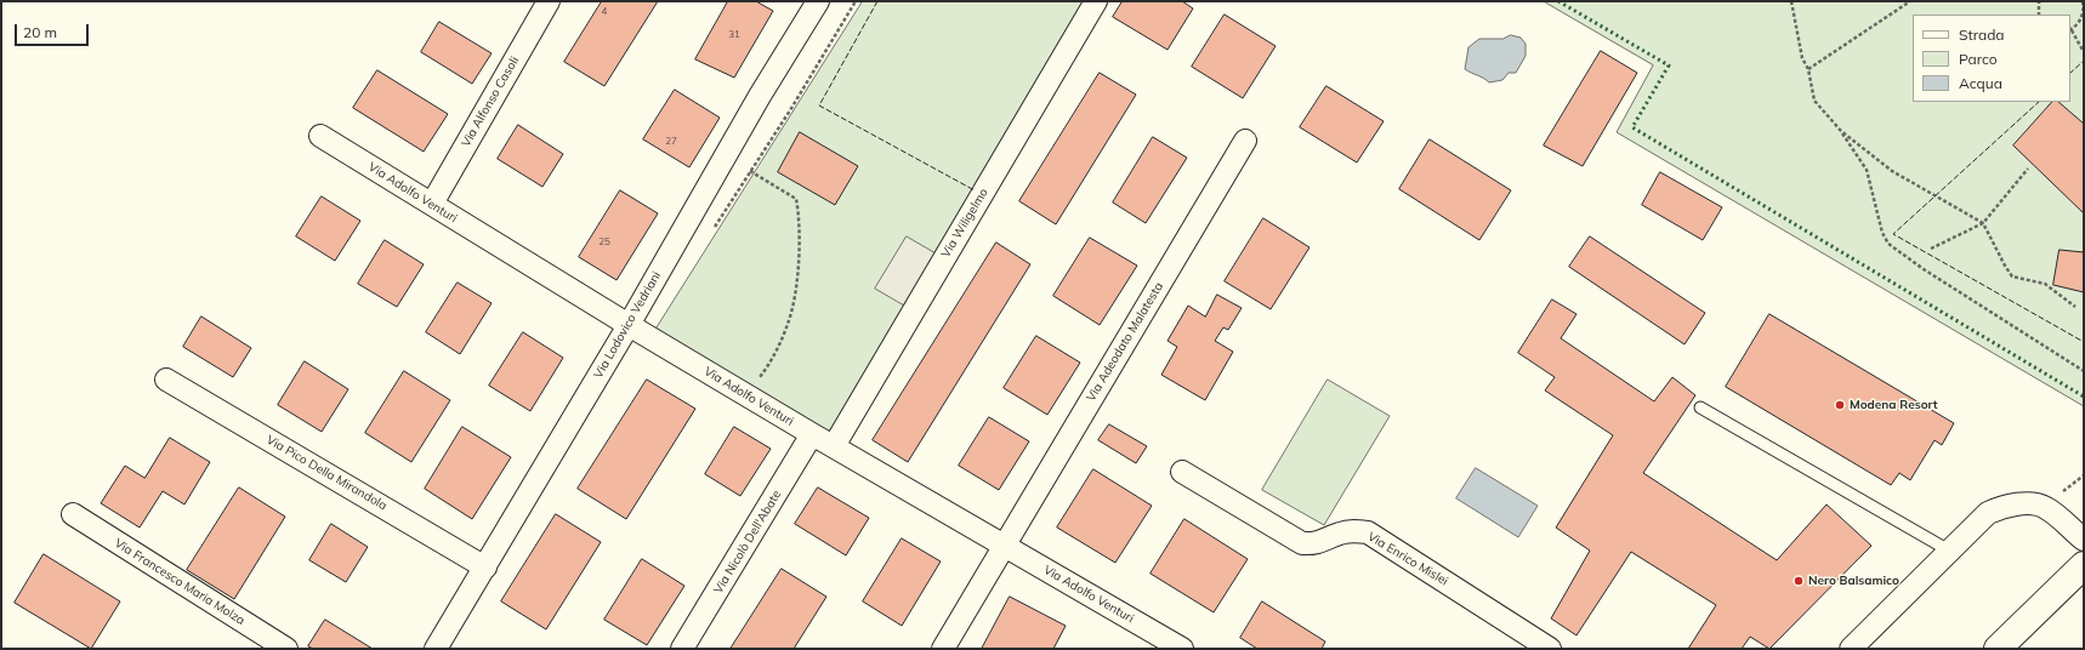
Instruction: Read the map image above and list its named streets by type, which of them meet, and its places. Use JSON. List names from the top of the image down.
{
  "streets": {
    "street": [
      "Via Alfonso Casoli",
      "Via Adolfo Venturi",
      "Via Wiligelmo",
      "Via Lodovico Vedriani",
      "Via Adeodato Malatesta",
      "Via Pico Della Mirandola",
      "Via Nicolò Dell'Abate",
      "Via Enrico Mislei",
      "Via Francesco Maria Molza"
    ]
  },
  "crossings": [
    ["Via Alfonso Casoli", "Via Adolfo Venturi"],
    ["Via Adolfo Venturi", "Via Wiligelmo"],
    ["Via Adolfo Venturi", "Via Lodovico Vedriani"],
    ["Via Adolfo Venturi", "Via Adeodato Malatesta"],
    ["Via Adolfo Venturi", "Via Nicolò Dell'Abate"],
    ["Via Lodovico Vedriani", "Via Pico Della Mirandola"]
  ],
  "places": ["Modena Resort", "Nero Balsamico"],
  "house_numbers": [
    "4",
    "31",
    "27",
    "25"
  ],
  "legend": ["Strada", "Parco", "Acqua"],
  "scale_bar": "20 m"
}
